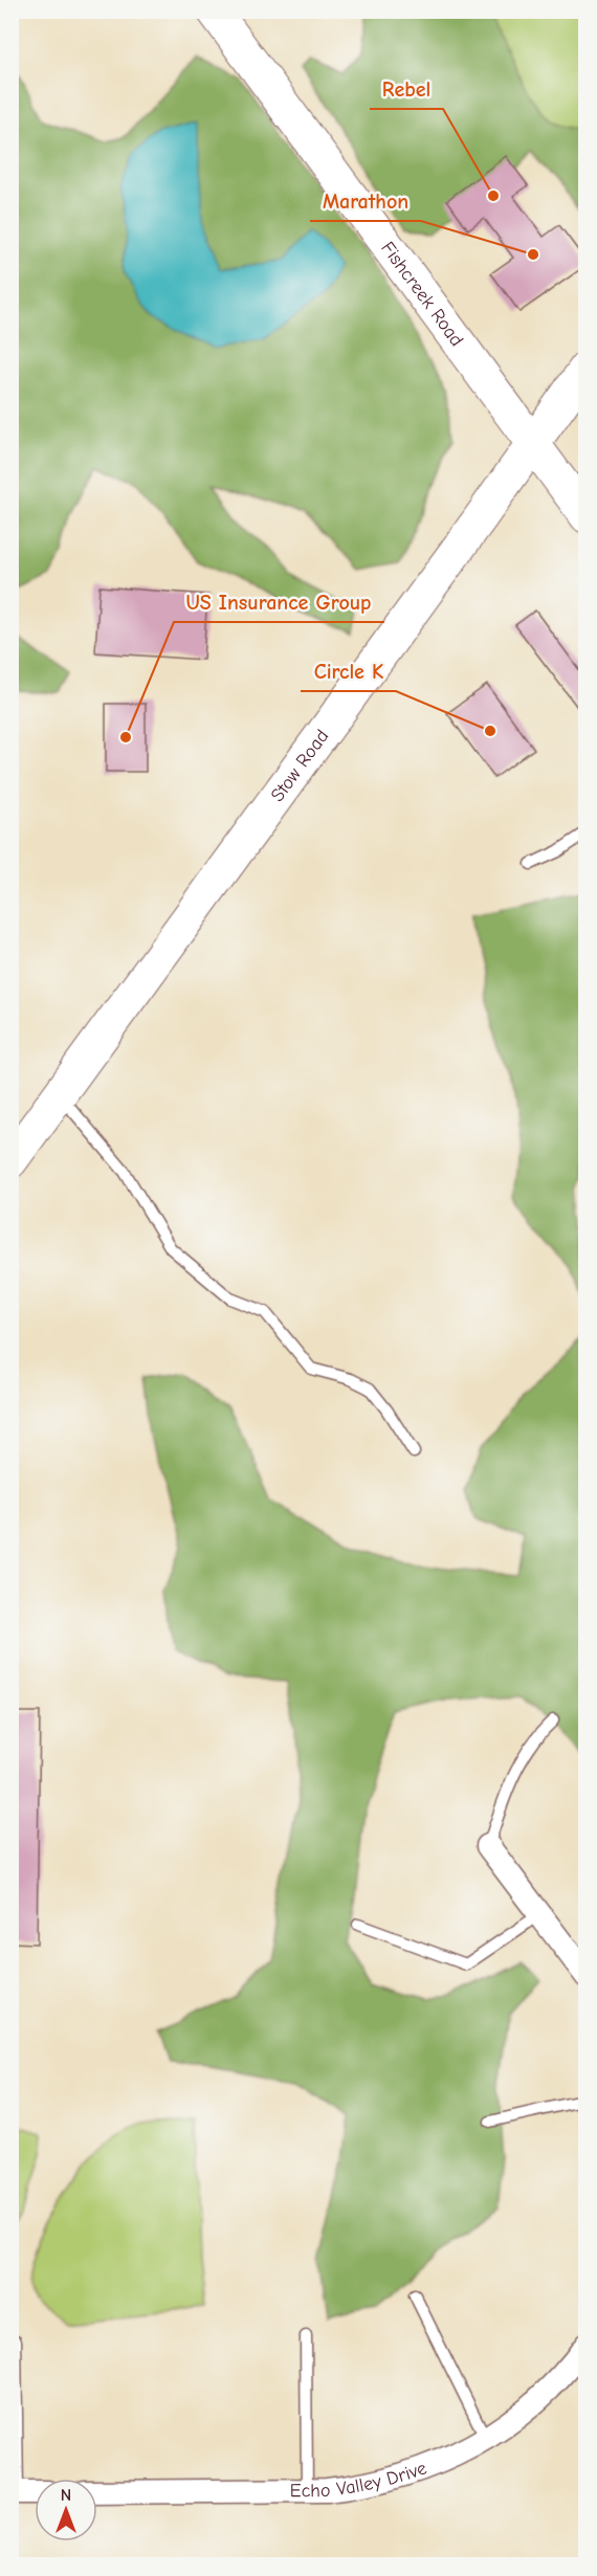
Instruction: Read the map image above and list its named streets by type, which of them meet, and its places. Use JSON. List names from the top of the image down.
{
  "streets": {
    "street": ["Fishcreek Road", "Stow Road", "Echo Valley Drive"]
  },
  "crossings": [
    ["Fishcreek Road", "Stow Road"]
  ],
  "places": [
    "Rebel",
    "Marathon",
    "Circle K",
    "US Insurance Group"
  ],
  "north": "top"
}
